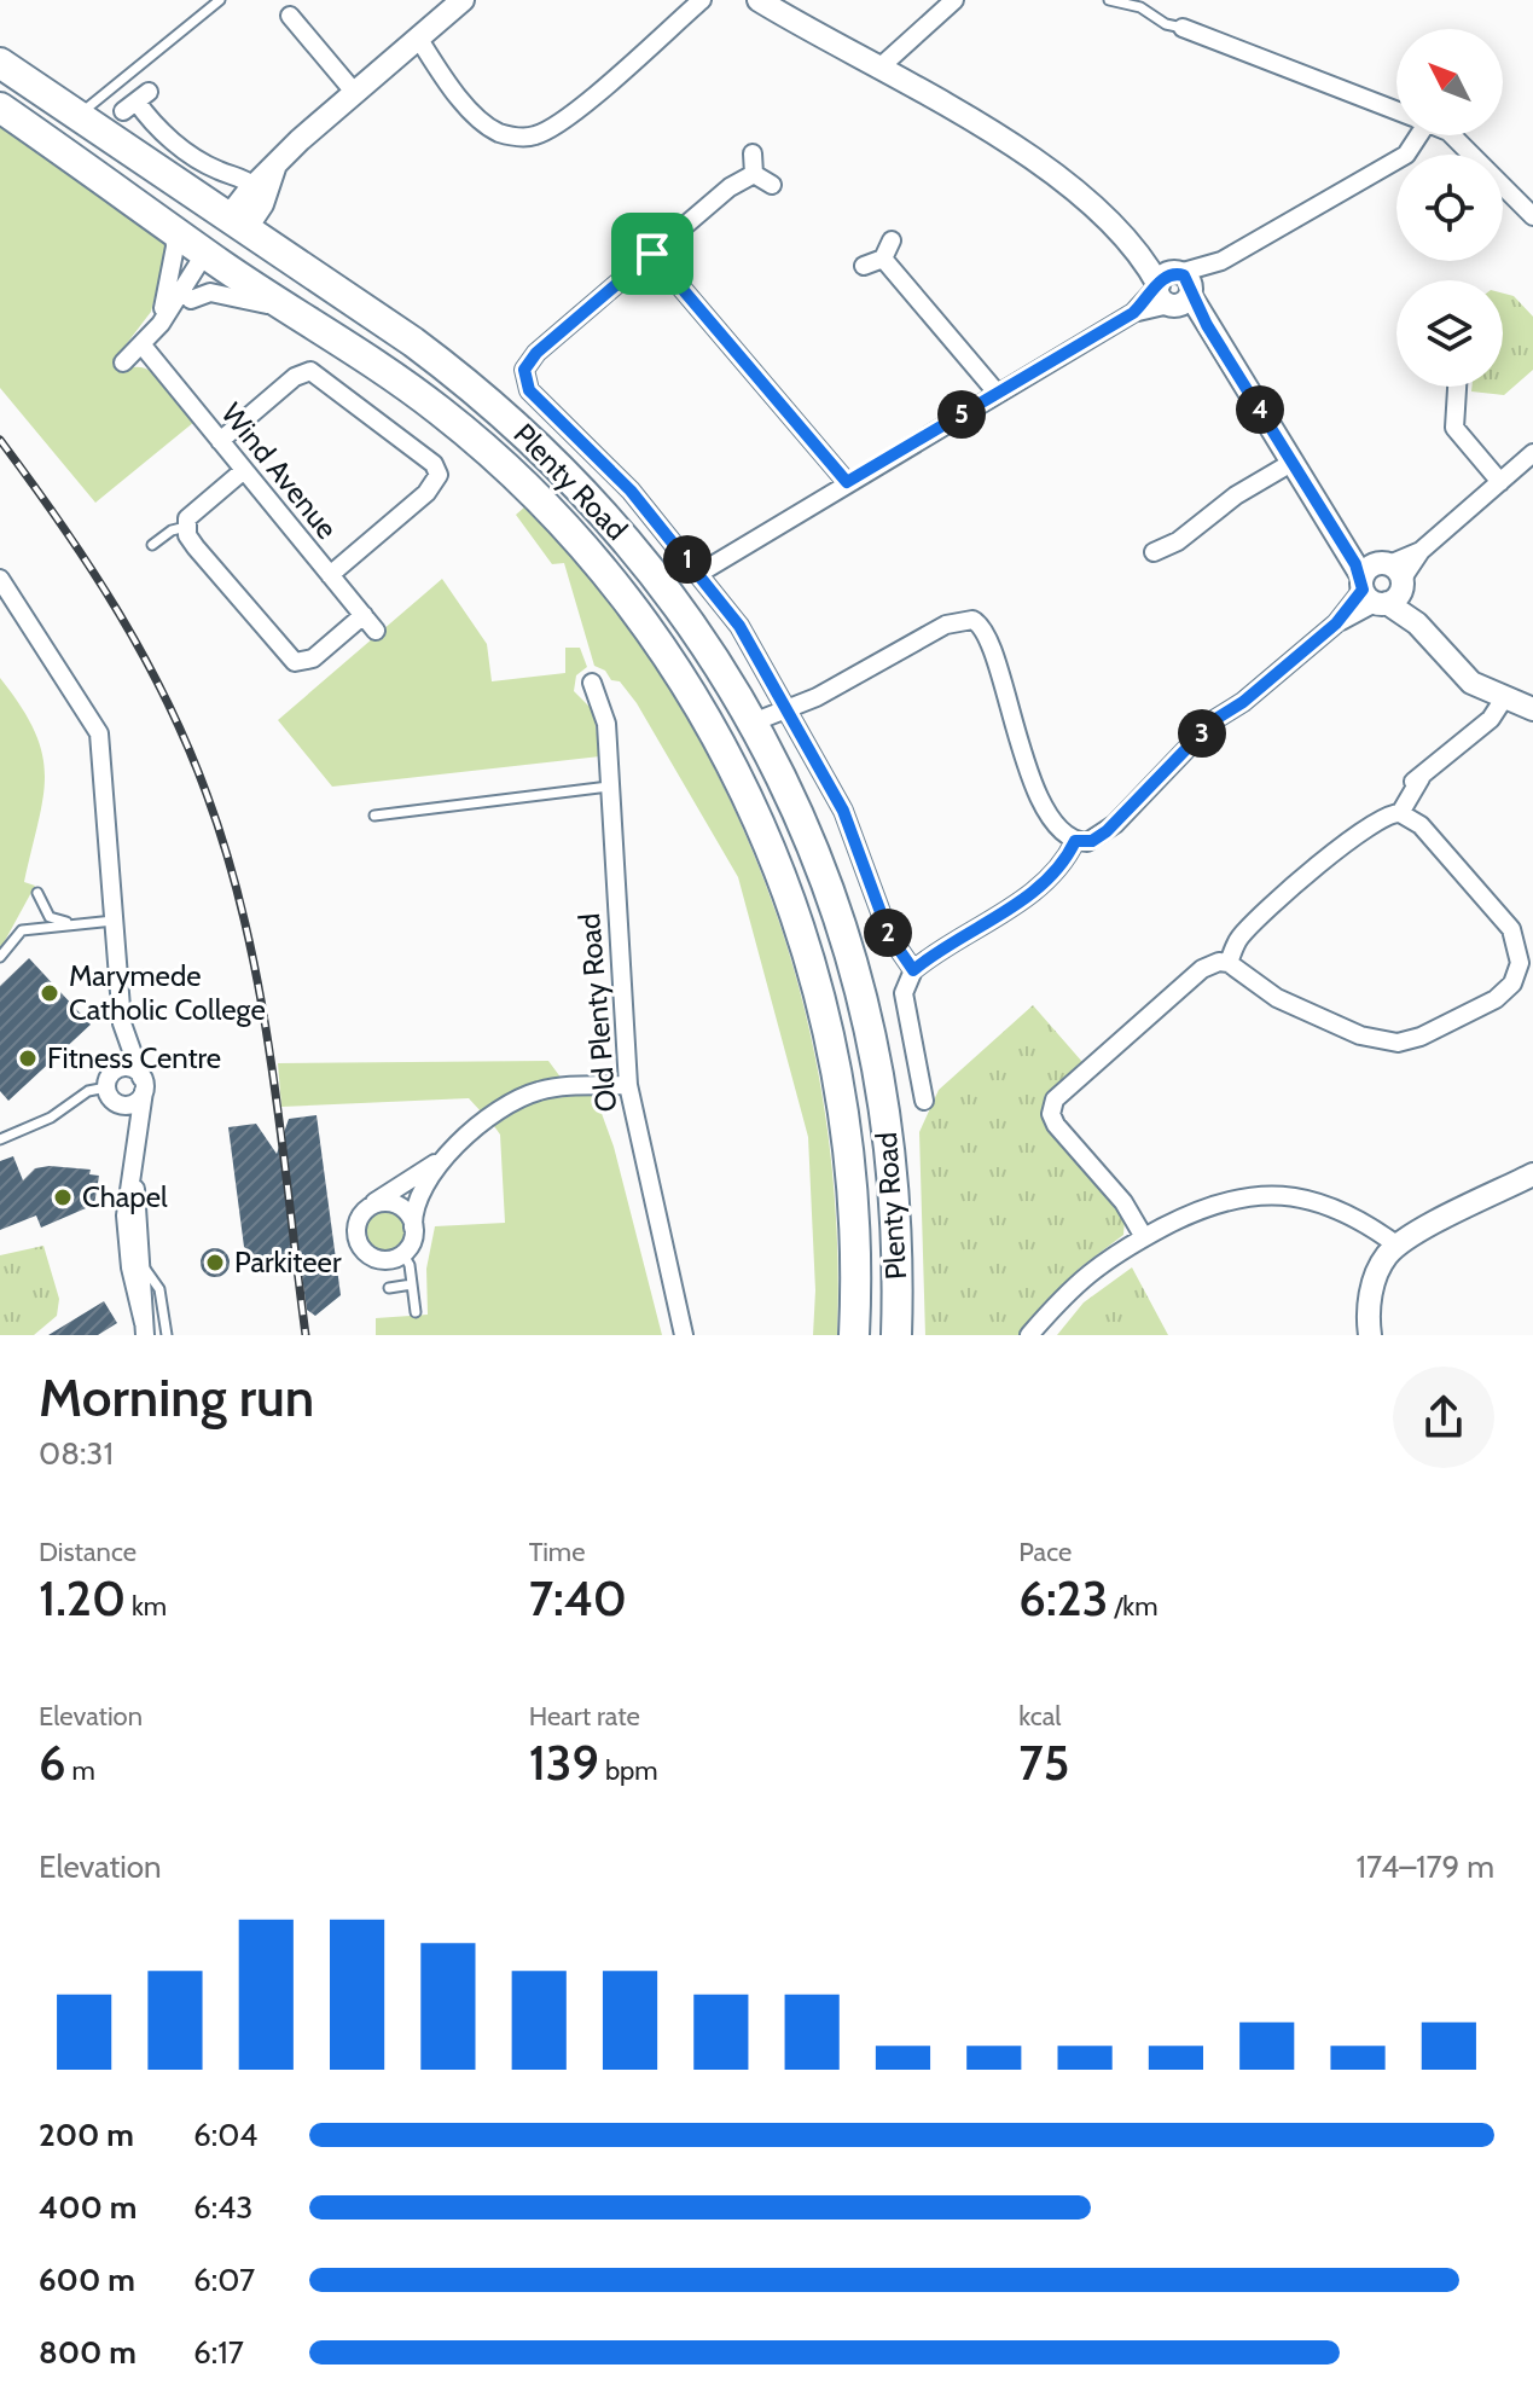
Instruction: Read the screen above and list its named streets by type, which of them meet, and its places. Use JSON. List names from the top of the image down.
{
  "streets": {
    "highway": ["Plenty Road"],
    "street": ["Wind Avenue", "Old Plenty Road"]
  },
  "places": [
    "Marymede Catholic College",
    "Fitness Centre",
    "Chapel",
    "Parkiteer"
  ],
  "north": "top left",
  "page": {
    "pins": [
      "4",
      "5",
      "1",
      "3",
      "2"
    ],
    "heading": ["Morning run", "08:31"],
    "stats": [
      ["Distance", "1.20 km"],
      ["Time", "7:40"],
      ["Pace", "6:23 /km"],
      ["Elevation", "6 m"],
      ["Heart rate", "139 bpm"],
      ["kcal", "75"]
    ],
    "chart": ["Elevation", "174–179 m"],
    "list": [
      {
        "name": "200 m",
        "note": "6:04"
      },
      {
        "name": "400 m",
        "note": "6:43"
      },
      {
        "name": "600 m",
        "note": "6:07"
      },
      {
        "name": "800 m",
        "note": "6:17"
      }
    ]
  }
}
